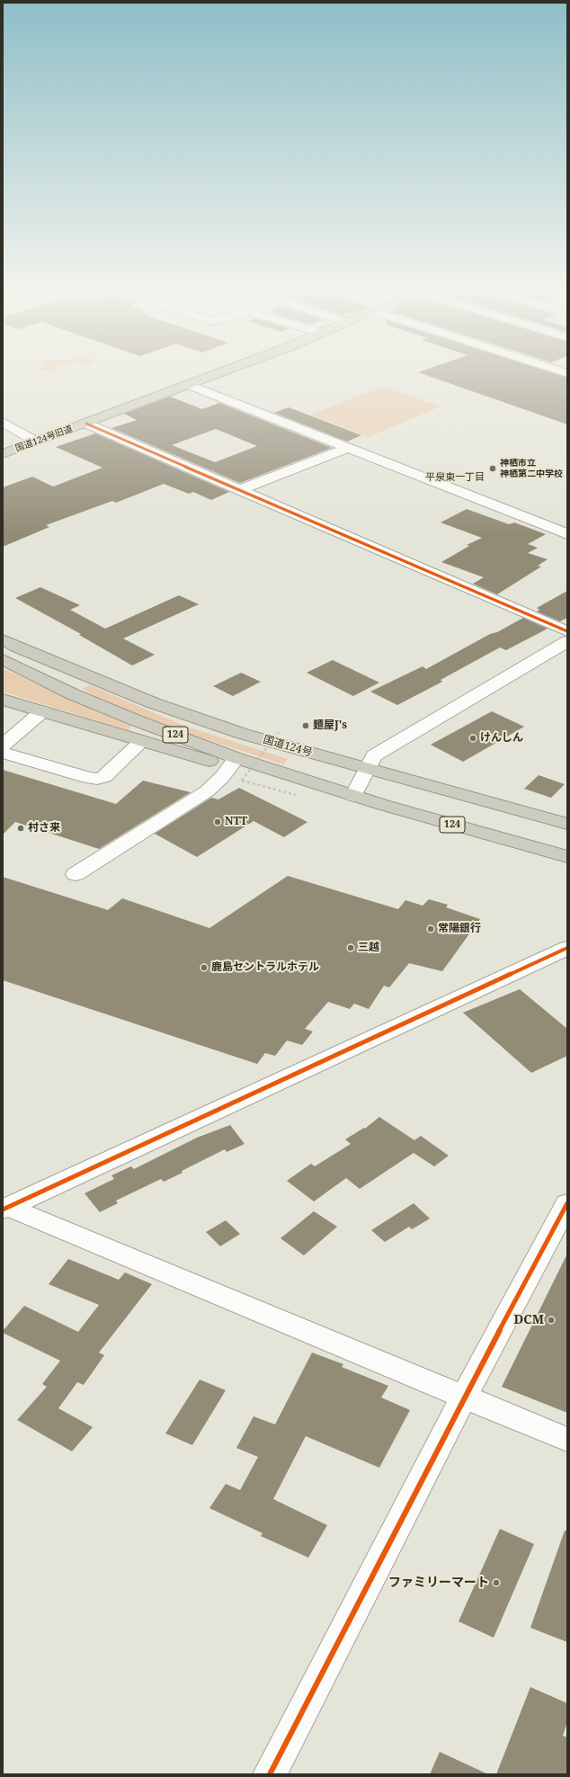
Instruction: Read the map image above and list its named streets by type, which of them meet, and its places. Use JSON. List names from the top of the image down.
{
  "streets": {
    "highway": ["国道124号旧道", "124", "国道124号"]
  },
  "districts": ["平泉東一丁目"],
  "places": [
    "神栖市立 神栖第二中学校",
    "麺屋J's",
    "けんしん",
    "NTT",
    "村さ来",
    "常陽銀行",
    "三越",
    "鹿島セントラルホテル",
    "DCM",
    "ファミリーマート"
  ]
}
